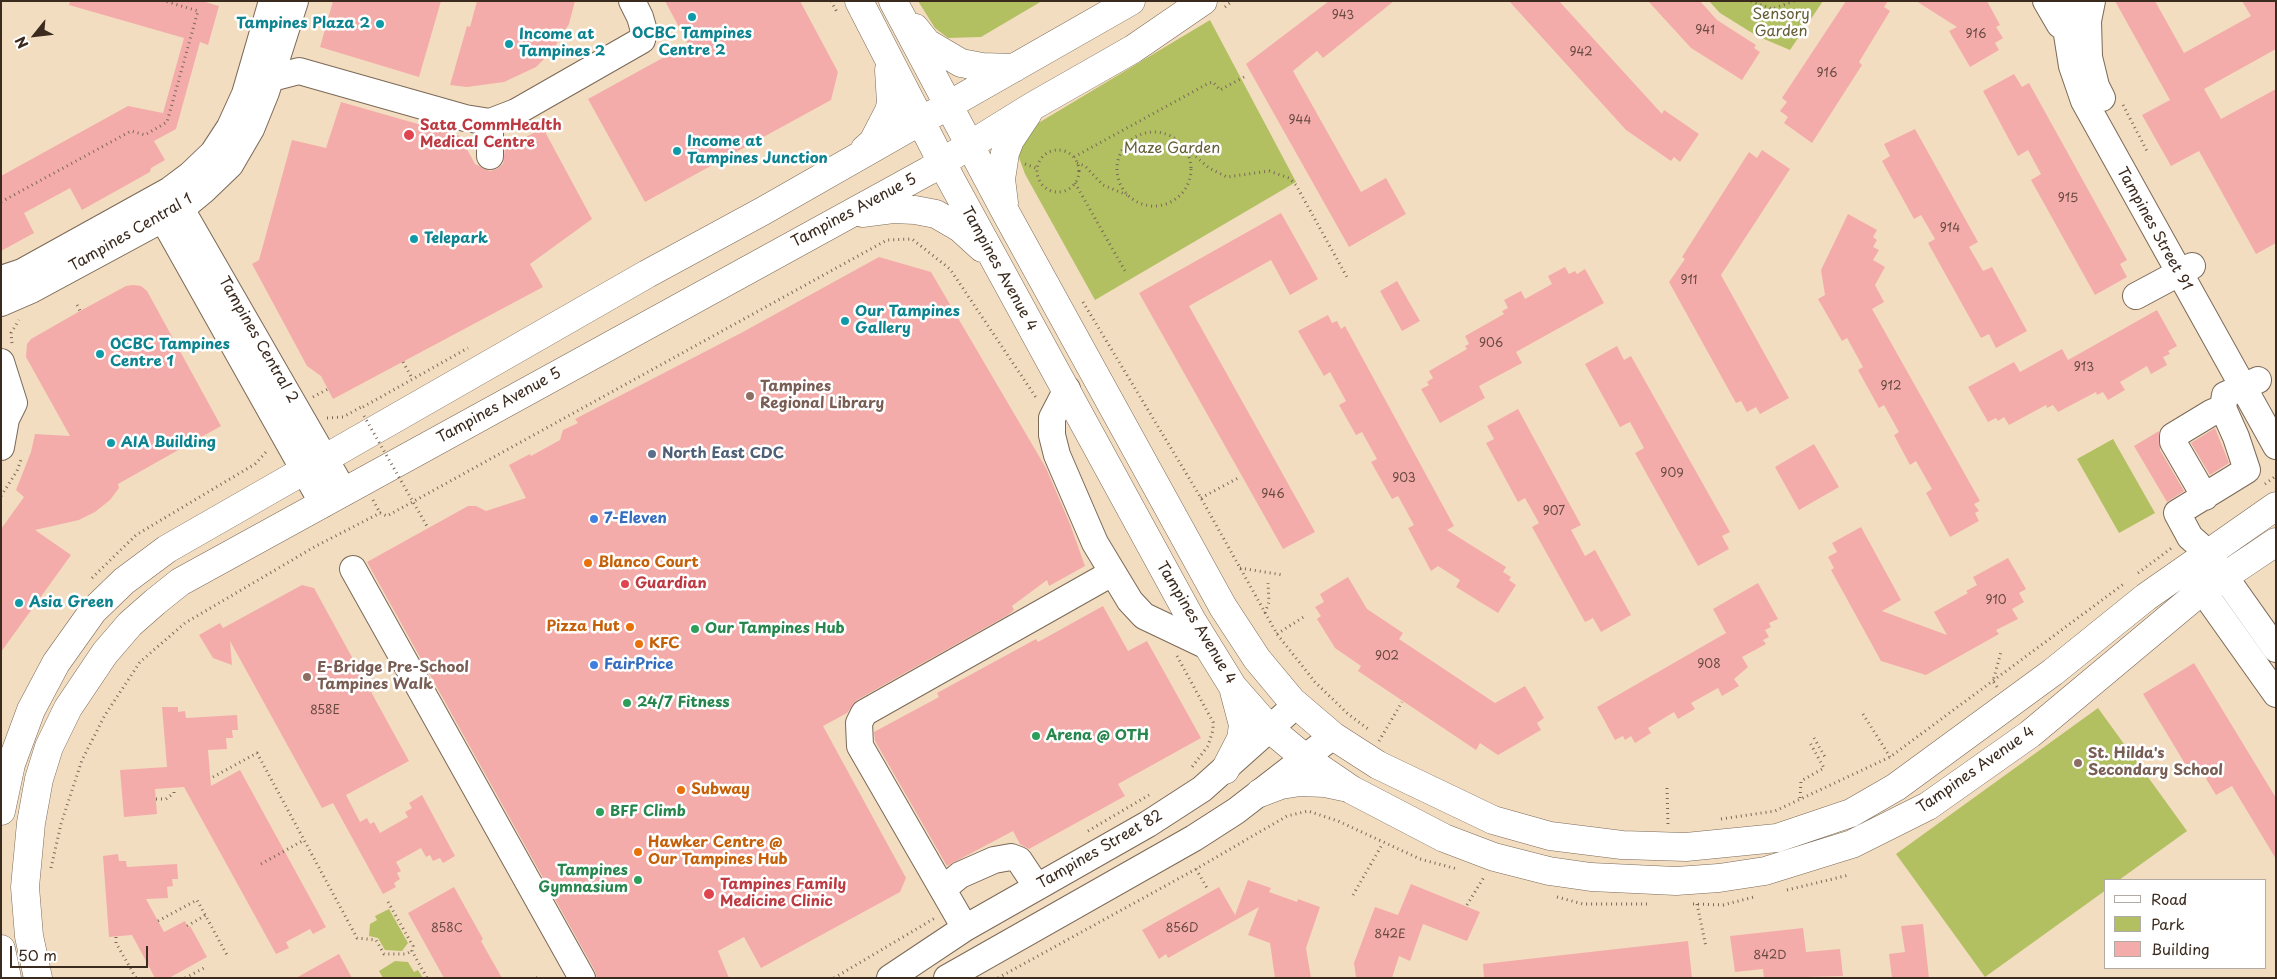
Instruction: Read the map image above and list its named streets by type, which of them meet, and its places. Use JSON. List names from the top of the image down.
{
  "streets": {
    "main road": ["Tampines Avenue 5", "Tampines Avenue 4"],
    "street": [
      "Tampines Street 91",
      "Tampines Central 1",
      "Tampines Central 2",
      "Tampines Street 82"
    ]
  },
  "crossings": [
    ["Tampines Avenue 5", "Tampines Avenue 4"],
    ["Tampines Avenue 5", "Tampines Central 2"],
    ["Tampines Central 1", "Tampines Central 2"],
    ["Tampines Avenue 4", "Tampines Street 82"]
  ],
  "parks": ["Sensory Garden", "Maze Garden"],
  "places": [
    "OCBC Tampines Centre 2",
    "Tampines Plaza 2",
    "Income at Tampines 2",
    "Sata CommHealth Medical Centre",
    "Income at Tampines Junction",
    "Telepark",
    "Our Tampines Gallery",
    "OCBC Tampines Centre 1",
    "Tampines Regional Library",
    "AIA Building",
    "North East CDC",
    "7-Eleven",
    "Blanco Court",
    "Guardian",
    "Asia Green",
    "Pizza Hut",
    "Our Tampines Hub",
    "KFC",
    "FairPrice",
    "E-Bridge Pre-School Tampines Walk",
    "24/7 Fitness",
    "Arena @ OTH",
    "St. Hilda's Secondary School",
    "Subway",
    "BFF Climb",
    "Hawker Centre @ Our Tampines Hub",
    "Tampines Gymnasium",
    "Tampines Family Medicine Clinic"
  ],
  "house_numbers": [
    "943",
    "941",
    "916",
    "942",
    "916",
    "944",
    "915",
    "914",
    "911",
    "906",
    "913",
    "912",
    "909",
    "903",
    "946",
    "907",
    "910",
    "902",
    "908",
    "858E",
    "858C",
    "856D",
    "842E",
    "842D"
  ],
  "legend": ["Road", "Park", "Building"],
  "scale_bar": "50 m",
  "north": "bottom left"
}
